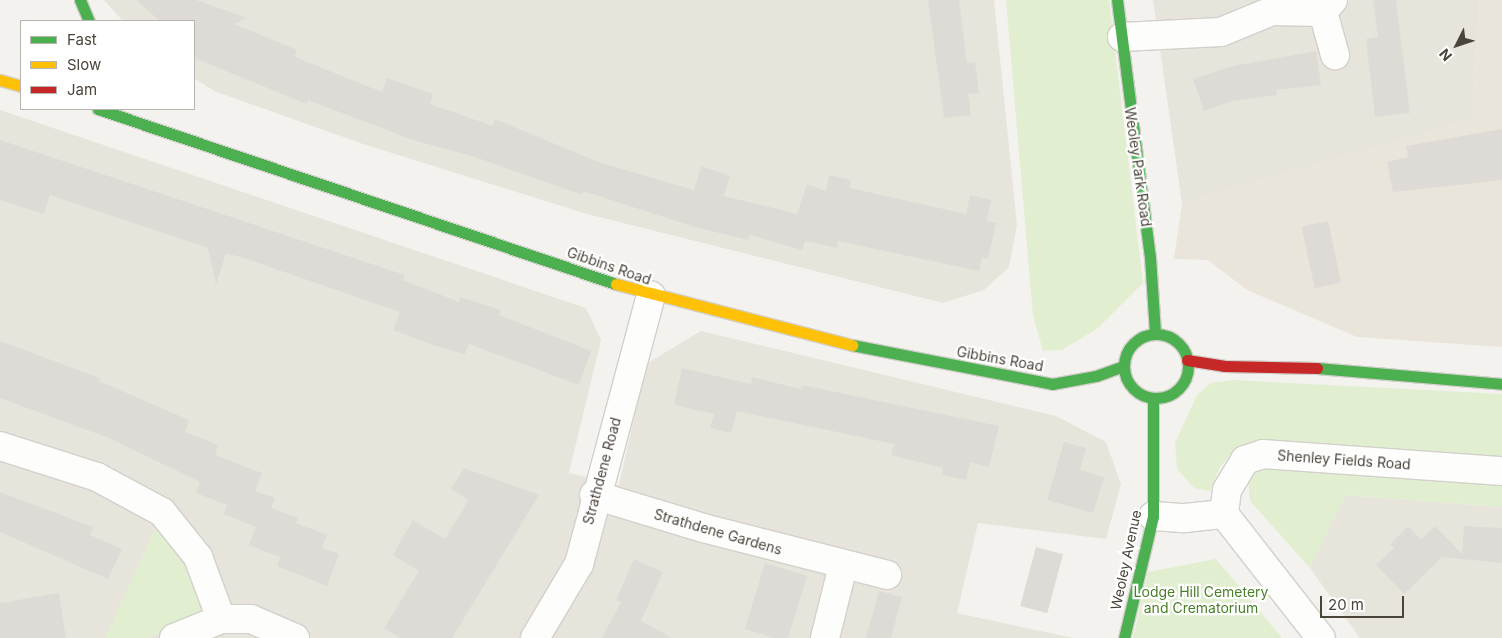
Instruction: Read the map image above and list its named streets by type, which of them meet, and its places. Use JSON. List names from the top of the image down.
{
  "streets": {
    "street": [
      "Weoley Park Road",
      "Gibbins Road",
      "Shenley Fields Road",
      "Strathdene Road",
      "Strathdene Gardens",
      "Weoley Avenue"
    ]
  },
  "crossings": [
    ["Weoley Park Road", "Gibbins Road"],
    ["Weoley Park Road", "Weoley Avenue"],
    ["Gibbins Road", "Strathdene Road"],
    ["Gibbins Road", "Weoley Avenue"],
    ["Strathdene Road", "Strathdene Gardens"]
  ],
  "parks": ["Lodge Hill Cemetery and Crematorium"],
  "legend": ["Fast", "Slow", "Jam"],
  "scale_bar": "20 m",
  "north": "bottom left"
}
